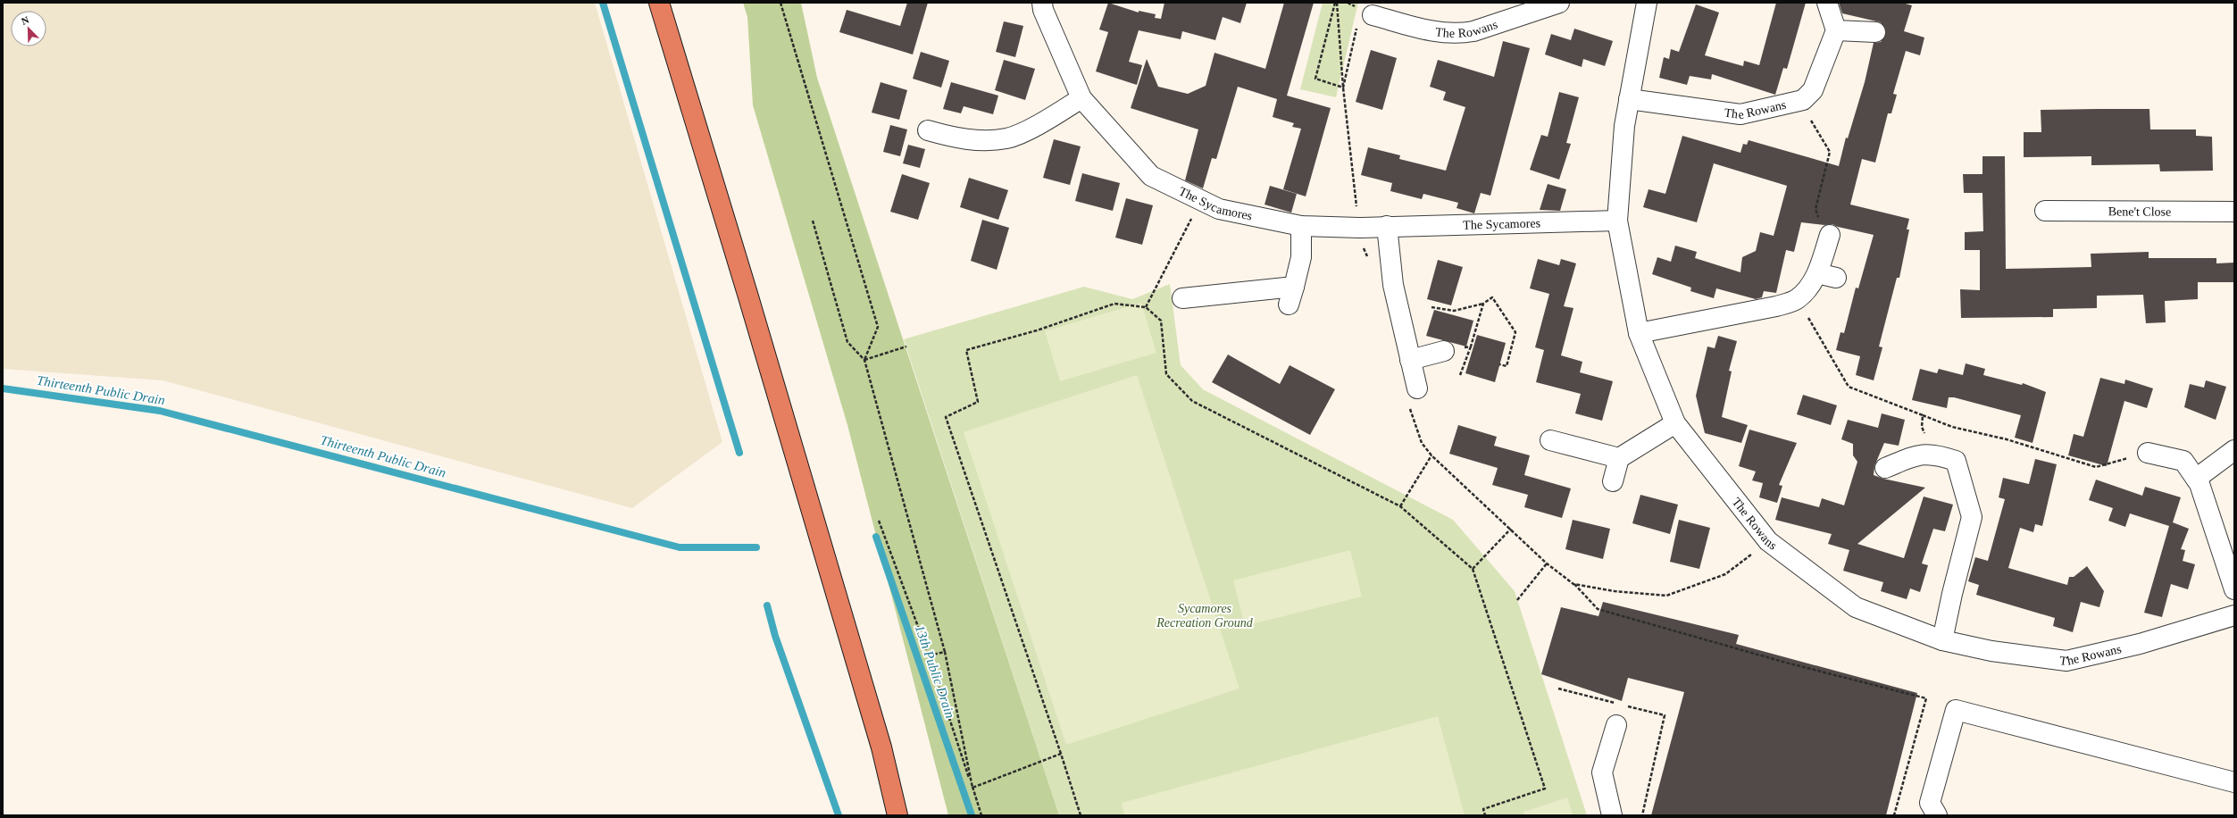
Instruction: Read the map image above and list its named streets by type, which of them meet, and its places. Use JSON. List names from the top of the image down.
{
  "streets": {
    "street": ["The Rowans", "The Sycamores", "Bene't Close"]
  },
  "crossings": [
    ["The Rowans", "The Sycamores"]
  ],
  "water": ["Thirteenth Public Drain", "13th Public Drain"],
  "parks": ["Sycamores Recreation Ground"],
  "north": "top left"
}
